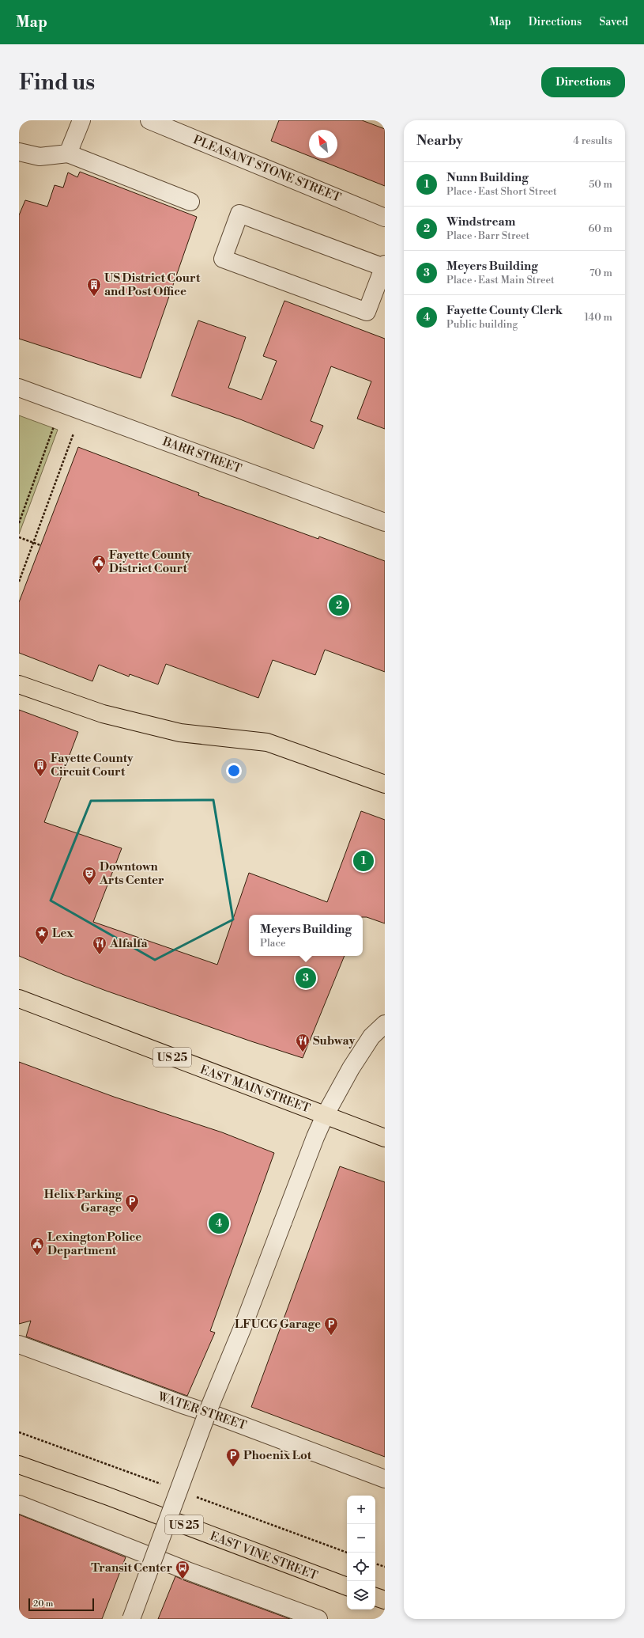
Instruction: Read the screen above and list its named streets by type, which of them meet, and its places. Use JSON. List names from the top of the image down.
{
  "streets": {
    "main road": ["US 25", "EAST MAIN STREET", "EAST VINE STREET"],
    "street": ["PLEASANT STONE STREET", "BARR STREET", "WATER STREET"]
  },
  "places": {
    "building": ["US District Court and Post Office", "Fayette County Circuit Court"],
    "public building": ["Fayette County District Court", "Lexington Police Department"],
    "theatre": ["Downtown Arts Center"],
    "place": ["Lex"],
    "restaurant": ["Alfalfa", "Subway"],
    "parking": ["Helix Parking Garage", "LFUCG Garage", "Phoenix Lot"],
    "bus stop": ["Transit Center"]
  },
  "scale_bar": "20 m",
  "north": "top left",
  "page": {
    "header": "Map",
    "nav": ["Map", "Directions", "Saved"],
    "buttons": "Directions",
    "title": "Find us",
    "heading": ["Nearby", "4 results"],
    "list": [
      {
        "mark": "1",
        "name": "Nunn Building",
        "note": "Place · East Short Street",
        "value": "50 m"
      },
      {
        "mark": "2",
        "name": "Windstream",
        "note": "Place · Barr Street",
        "value": "60 m"
      },
      {
        "mark": "3",
        "name": "Meyers Building",
        "note": "Place · East Main Street",
        "value": "70 m"
      },
      {
        "mark": "4",
        "name": "Fayette County Clerk",
        "note": "Public building",
        "value": "140 m"
      }
    ],
    "pins": [
      "2",
      "1",
      "3",
      "4"
    ],
    "popup": ["Meyers Building", "Place"],
    "map_buttons": ["+", "−"],
    "scale": "20 m"
  }
}
